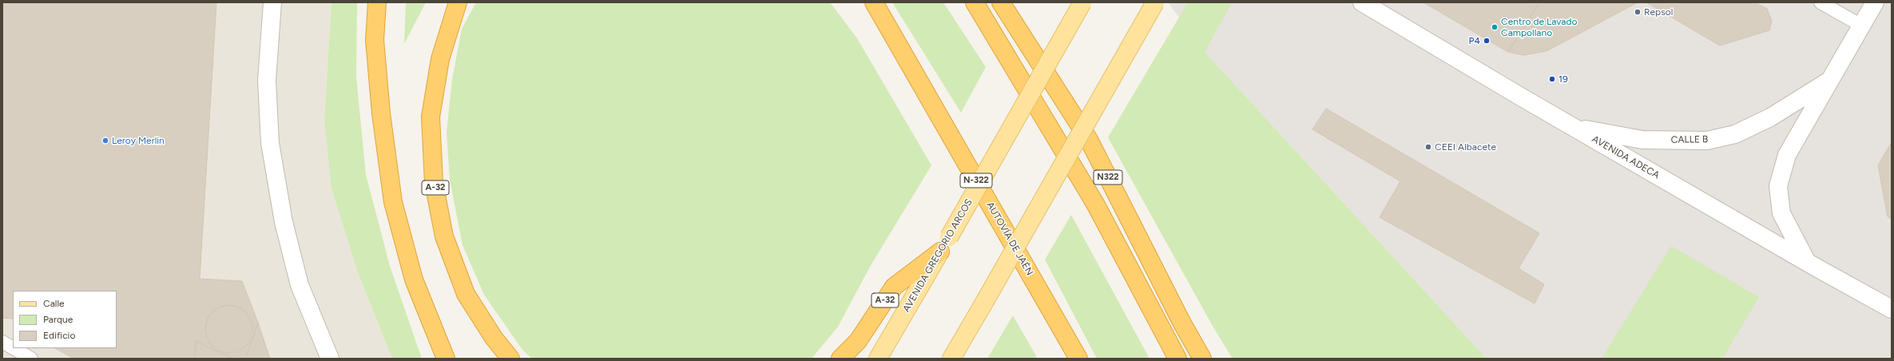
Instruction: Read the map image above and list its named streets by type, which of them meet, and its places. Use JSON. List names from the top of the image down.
{
  "streets": {
    "highway": [
      "N322",
      "N-322",
      "A-32",
      "AUTOVÍA DE JAÉN"
    ],
    "main road": ["AVENIDA GREGORIO ARCOS"],
    "street": ["CALLE B", "AVENIDA ADECA"]
  },
  "crossings": [
    ["CALLE B", "AVENIDA ADECA"],
    ["A-32", "AVENIDA GREGORIO ARCOS"]
  ],
  "places": [
    "Repsol",
    "Centro de Lavado Campollano",
    "P4",
    "19",
    "Leroy Merlin",
    "CEEI Albacete"
  ],
  "legend": ["Calle", "Parque", "Edificio"]
}
